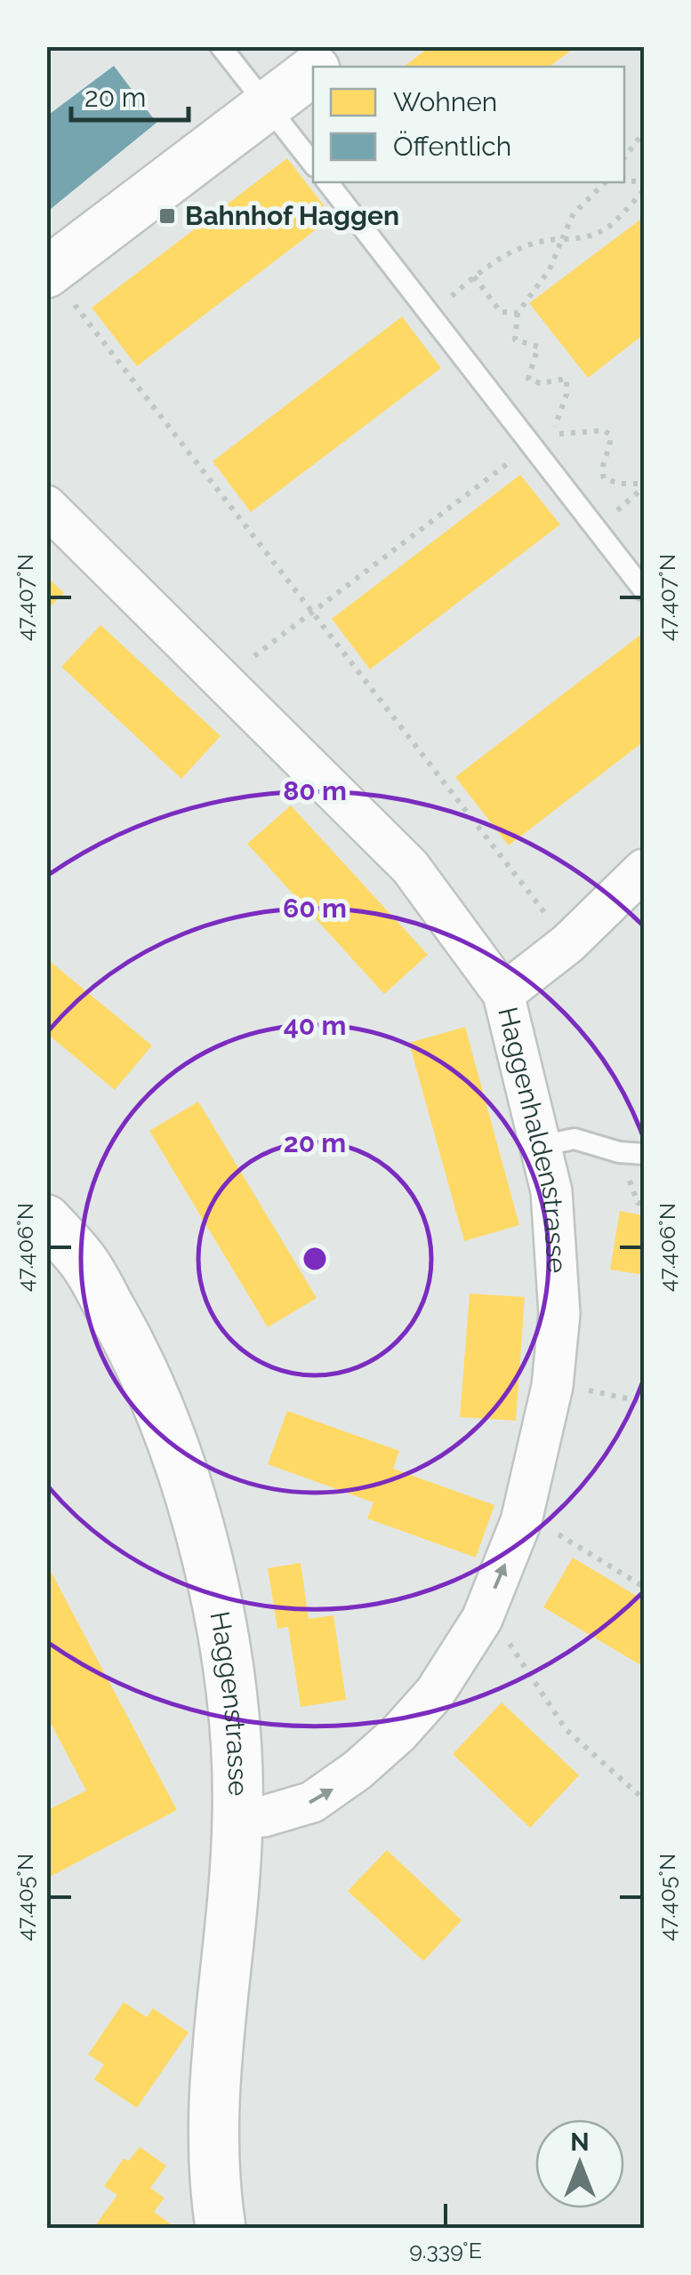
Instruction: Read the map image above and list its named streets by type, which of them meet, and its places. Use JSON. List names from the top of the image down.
{
  "streets": {
    "street": ["Haggenhaldenstrasse", "Haggenstrasse"]
  },
  "crossings": [
    ["Haggenhaldenstrasse", "Haggenstrasse"]
  ],
  "one_way": ["Haggenhaldenstrasse"],
  "places": {
    "transit": ["Bahnhof Haggen"]
  },
  "legend": ["Wohnen", "Öffentlich"],
  "scale_bar": "20 m",
  "north": "top",
  "coordinates": [
    "47.407°N",
    "47.406°N",
    "47.405°N",
    "9.339°E"
  ],
  "rings": [
    "80 m",
    "60 m",
    "40 m",
    "20 m"
  ]
}
